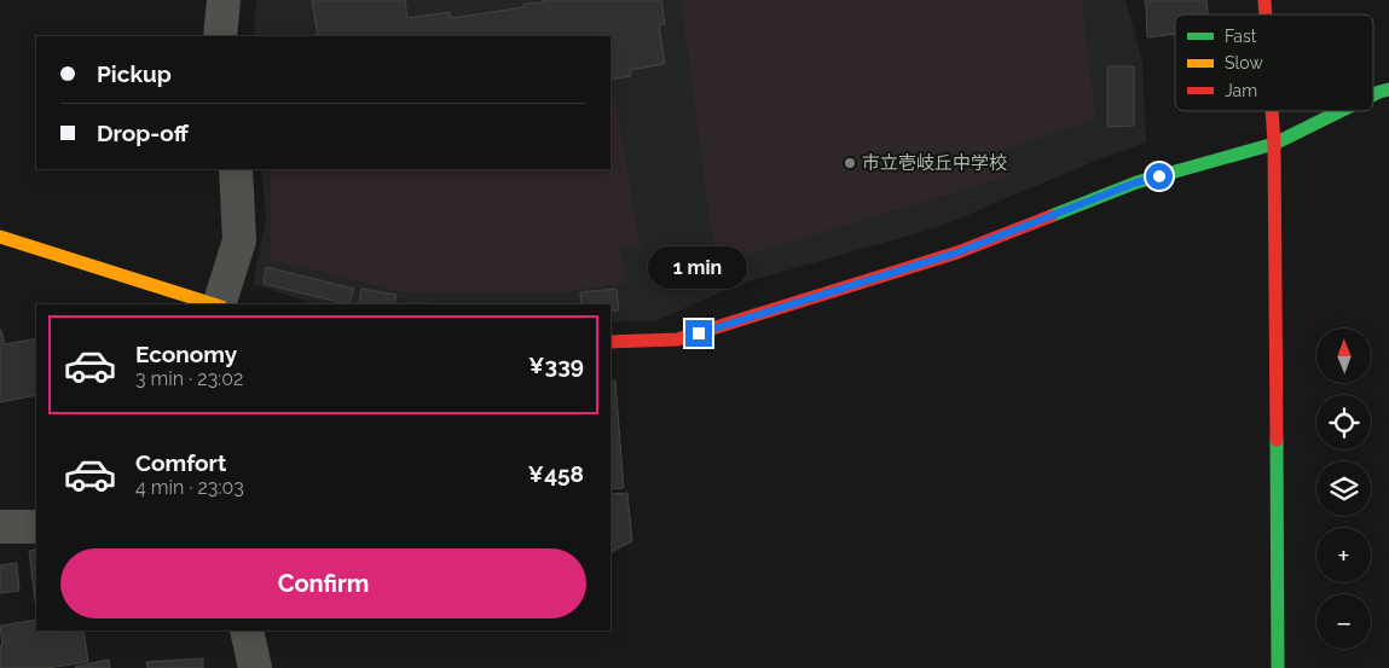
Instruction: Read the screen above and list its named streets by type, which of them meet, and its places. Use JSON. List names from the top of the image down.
{
  "places": ["市立壱岐丘中学校"],
  "legend": ["Fast", "Slow", "Jam"],
  "north": "top",
  "page": {
    "banner": ["Pickup", "Drop-off"],
    "bubble": "1 min",
    "list": [
      {
        "name": "Economy",
        "note": "3 min · 23:02",
        "value": "¥339"
      },
      {
        "name": "Comfort",
        "note": "4 min · 23:03",
        "value": "¥458"
      }
    ],
    "map_buttons": ["+", "−"],
    "buttons": "Confirm"
  }
}
